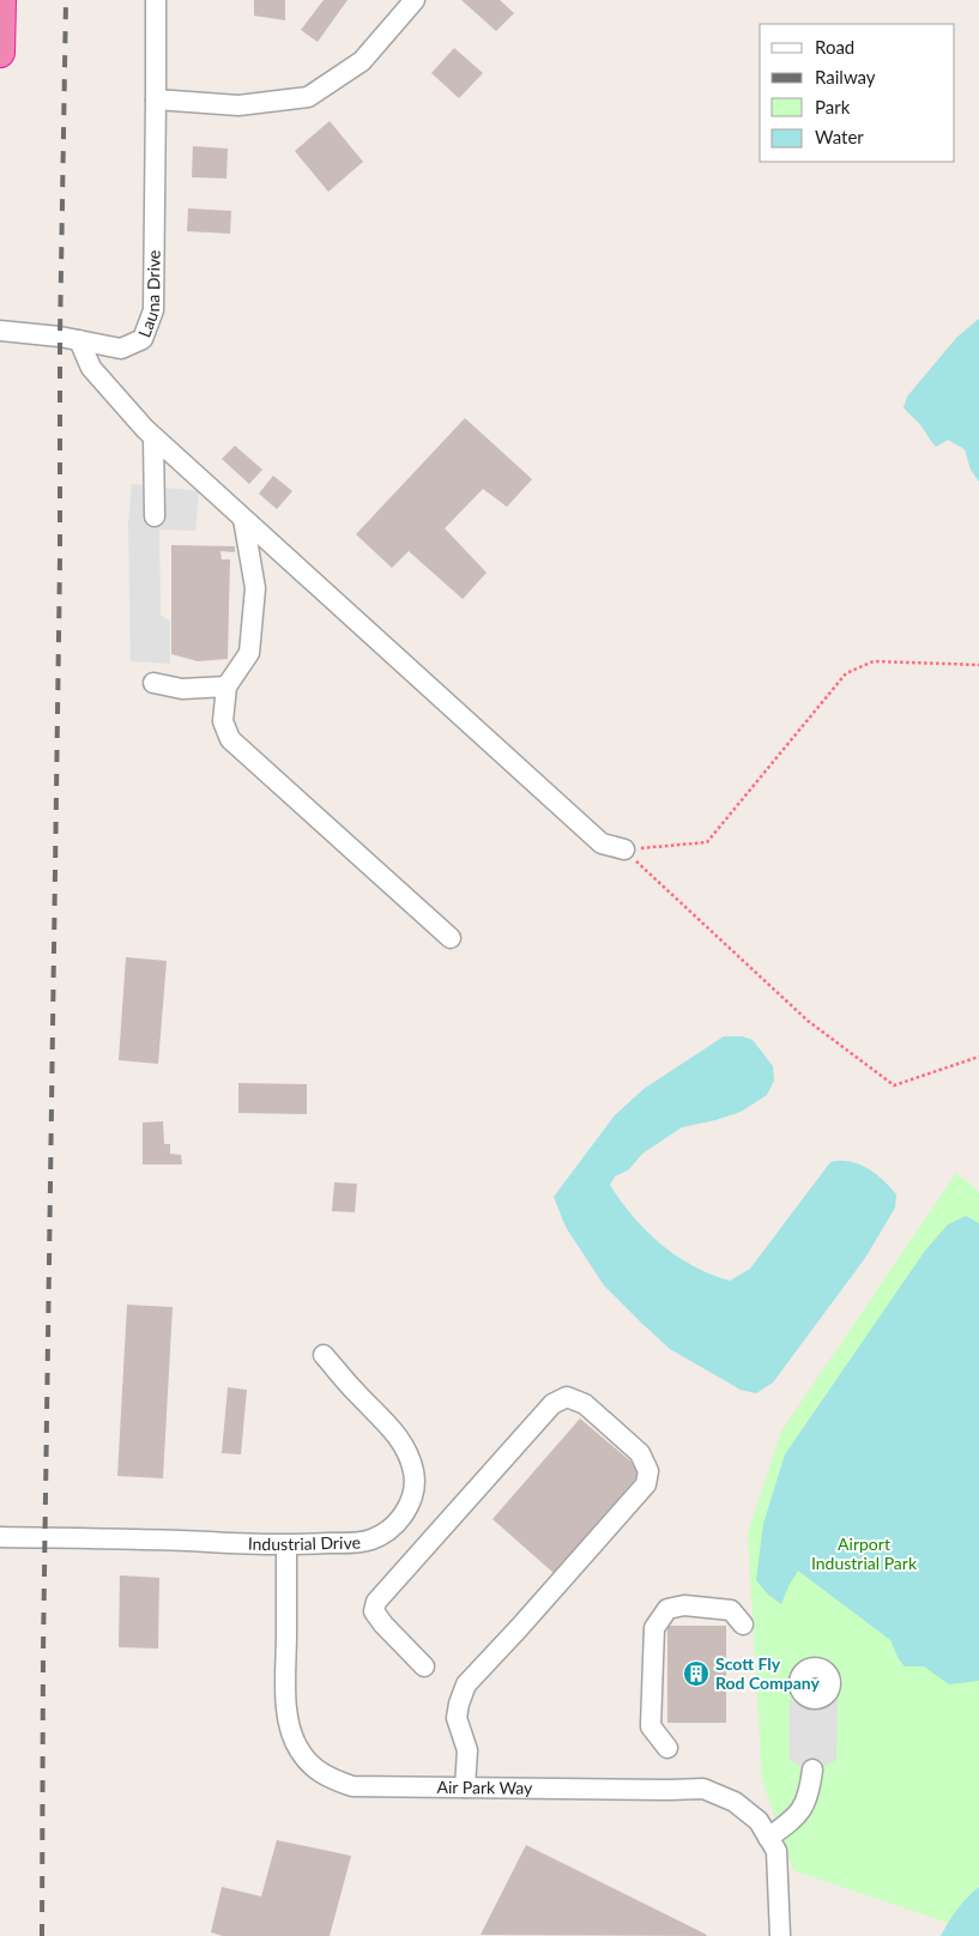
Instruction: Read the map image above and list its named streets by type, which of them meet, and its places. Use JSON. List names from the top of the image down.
{
  "streets": {
    "street": ["Launa Drive", "Industrial Drive", "Air Park Way"]
  },
  "crossings": [
    ["Industrial Drive", "Air Park Way"]
  ],
  "parks": ["Airport Industrial Park"],
  "places": {
    "building": ["Scott Fly Rod Company"]
  },
  "legend": [
    "Road",
    "Railway",
    "Park",
    "Water"
  ]
}
